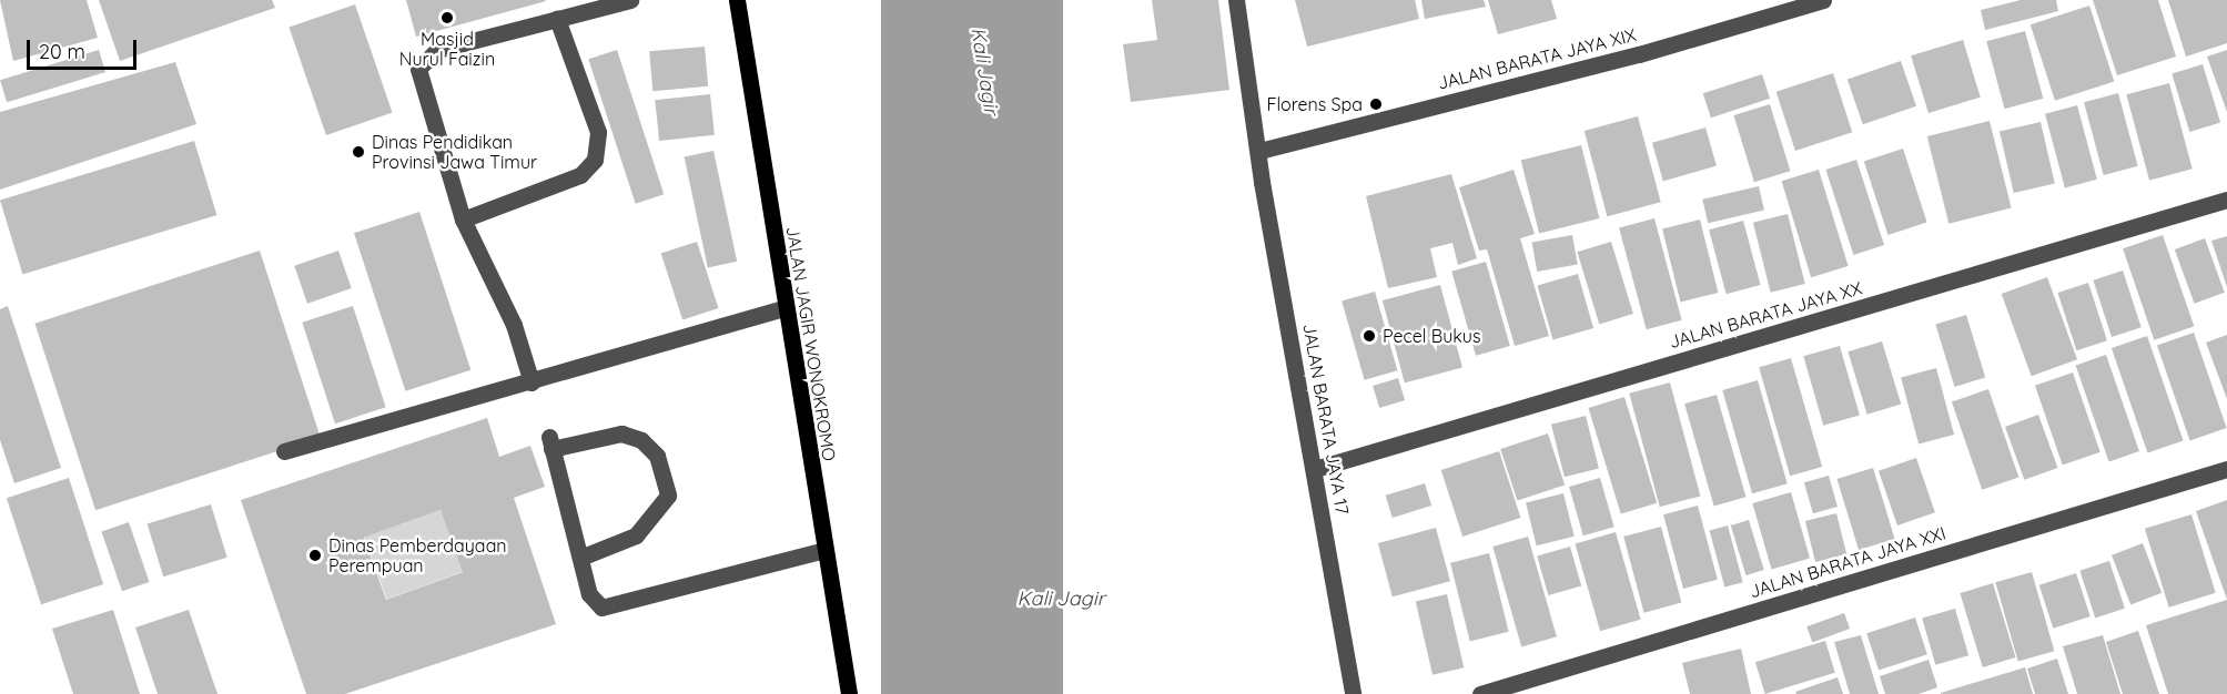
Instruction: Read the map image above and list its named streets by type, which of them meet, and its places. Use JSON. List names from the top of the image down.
{
  "streets": {
    "main road": ["JALAN JAGIR WONOKROMO"],
    "street": [
      "JALAN BARATA JAYA XIX",
      "JALAN BARATA JAYA XX",
      "JALAN BARATA JAYA 17",
      "JALAN BARATA JAYA XXI"
    ]
  },
  "crossings": [
    ["JALAN BARATA JAYA XIX", "JALAN BARATA JAYA 17"],
    ["JALAN BARATA JAYA XX", "JALAN BARATA JAYA 17"]
  ],
  "water": ["Kali Jagir"],
  "places": [
    "Masjid Nurul Faizin",
    "Florens Spa",
    "Dinas Pendidikan Provinsi Jawa Timur",
    "Pecel Bukus",
    "Dinas Pemberdayaan Perempuan"
  ],
  "scale_bar": "20 m"
}
